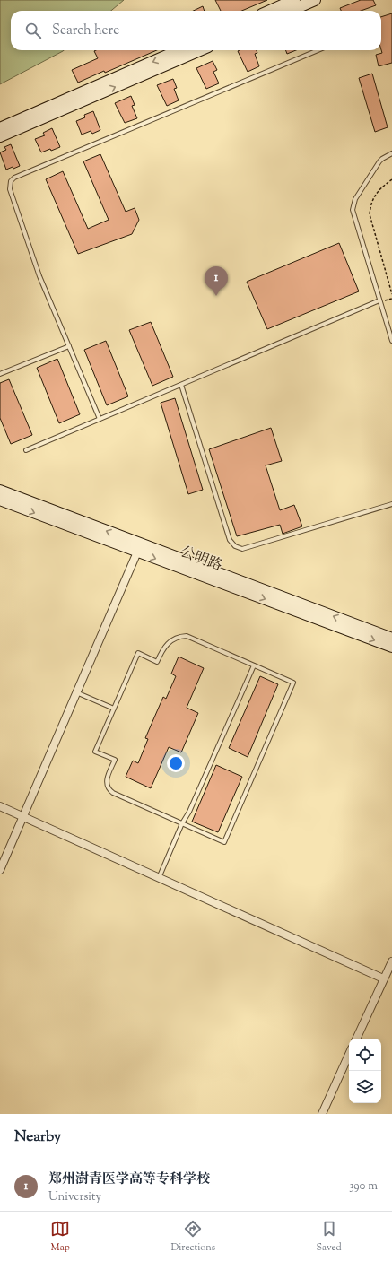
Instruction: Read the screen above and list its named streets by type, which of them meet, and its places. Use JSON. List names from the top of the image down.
{
  "streets": {
    "street": ["公明路"]
  },
  "page": {
    "search": "Search here",
    "pins": "1",
    "heading": "Nearby",
    "list": [
      {
        "mark": "1",
        "name": "郑州澍青医学高等专科学校",
        "note": "University",
        "value": "390 m"
      }
    ],
    "nav": ["Map", "Directions", "Saved"]
  }
}
